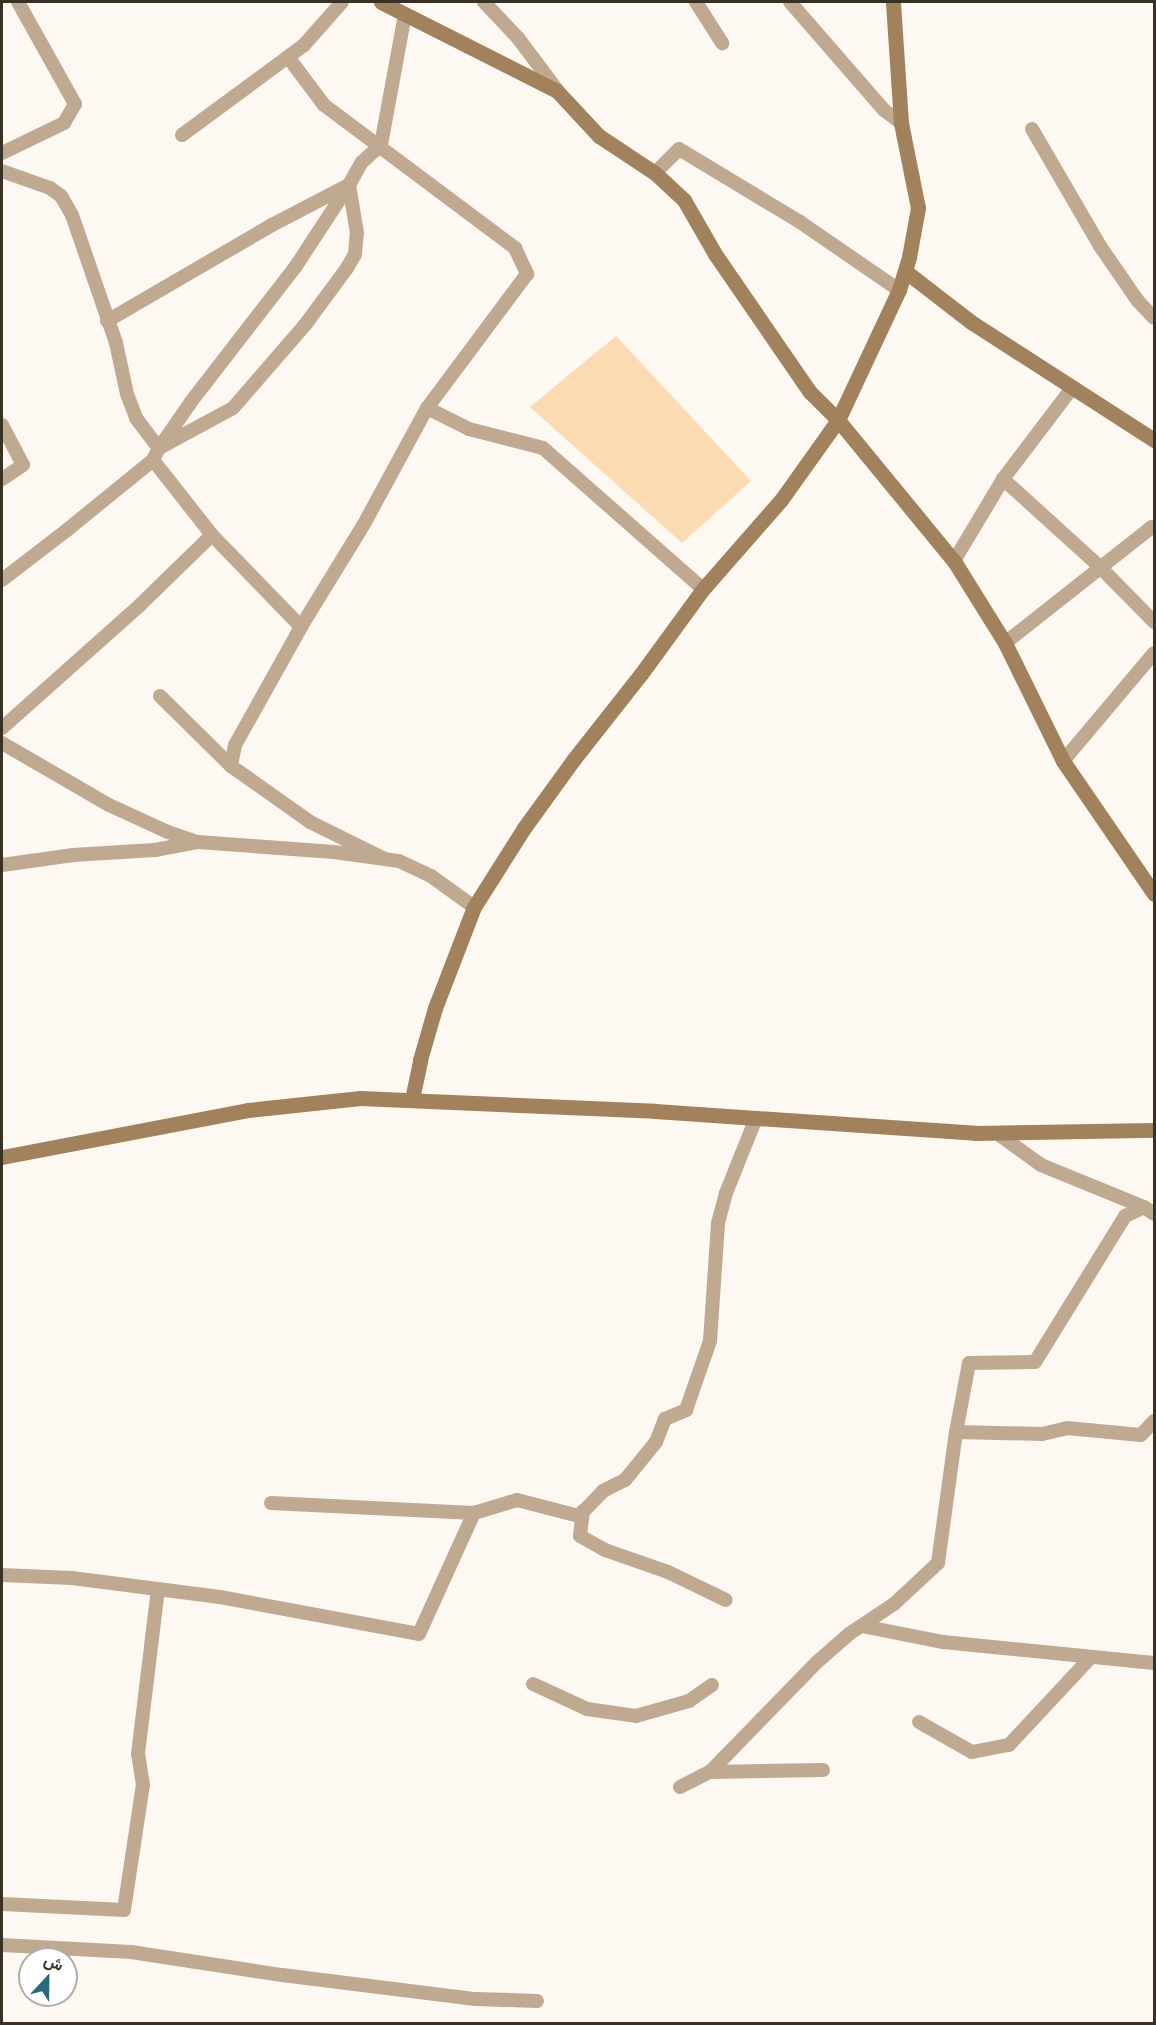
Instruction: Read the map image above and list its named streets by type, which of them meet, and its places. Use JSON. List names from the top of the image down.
{
  "north": "top"
}
